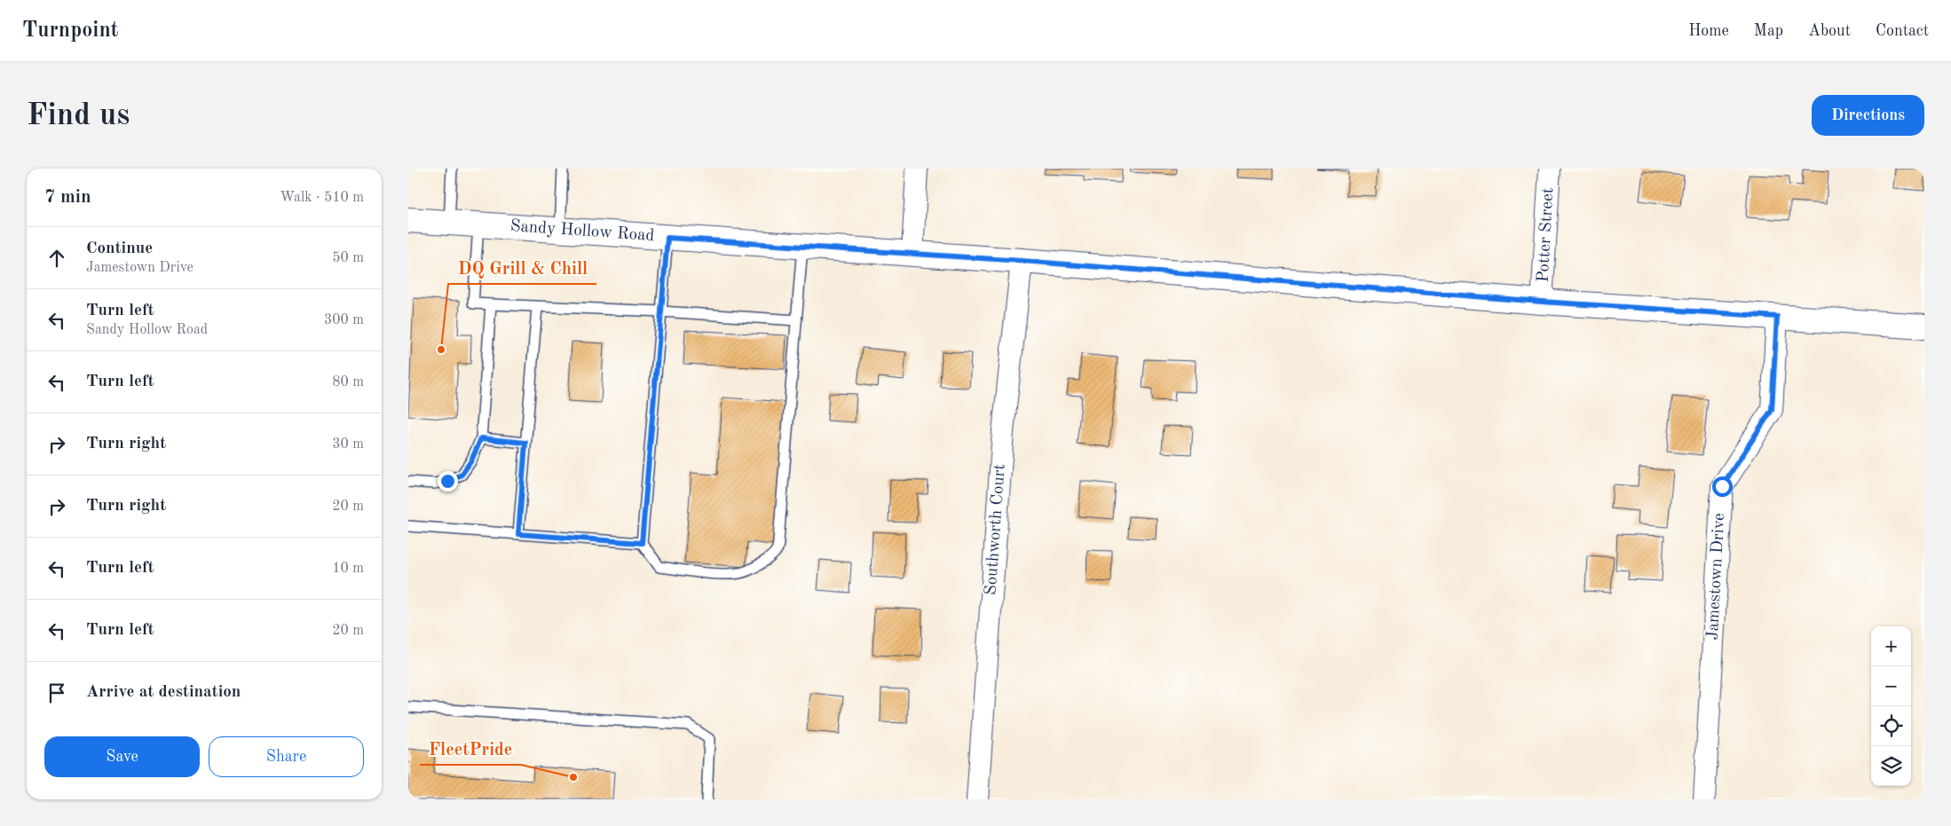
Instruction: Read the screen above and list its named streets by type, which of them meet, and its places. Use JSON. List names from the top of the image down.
{
  "streets": {
    "street": [
      "Sandy Hollow Road",
      "Potter Street",
      "Southworth Court",
      "Jamestown Drive"
    ]
  },
  "crossings": [
    ["Sandy Hollow Road", "Potter Street"],
    ["Sandy Hollow Road", "Southworth Court"],
    ["Sandy Hollow Road", "Jamestown Drive"]
  ],
  "places": ["DQ Grill & Chill", "FleetPride"],
  "page": {
    "header": "Turnpoint",
    "nav": [
      "Home",
      "Map",
      "About",
      "Contact"
    ],
    "buttons": [
      "Directions",
      ["Save", "Share"]
    ],
    "title": "Find us",
    "heading": ["7 min", "Walk · 510 m"],
    "list": [
      ["Continue", "Jamestown Drive", "50 m"],
      ["Turn left", "Sandy Hollow Road", "300 m"],
      ["Turn left", "80 m"],
      ["Turn right", "30 m"],
      ["Turn right", "20 m"],
      ["Turn left", "10 m"],
      ["Turn left", "20 m"],
      "Arrive at destination"
    ],
    "map_buttons": ["+", "−"]
  }
}
